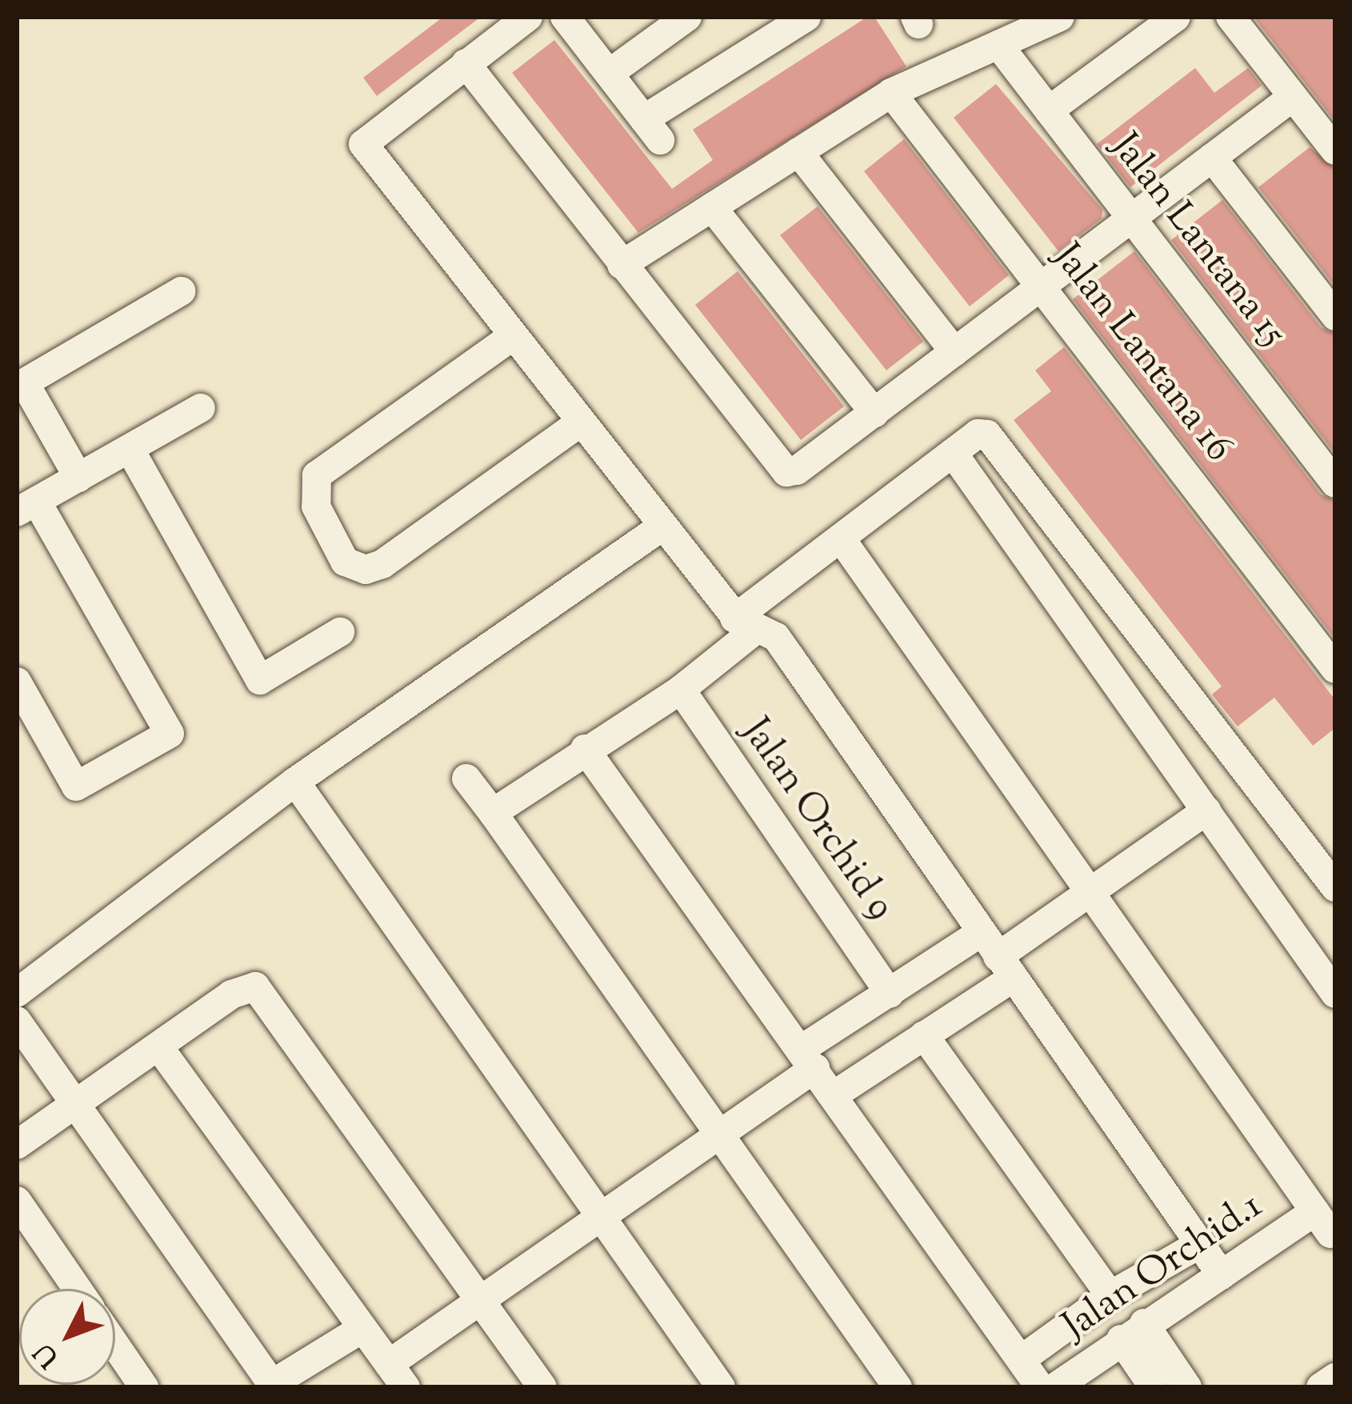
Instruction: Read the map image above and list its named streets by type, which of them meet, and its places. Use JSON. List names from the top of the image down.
{
  "streets": {
    "street": [
      "Jalan Lantana 15",
      "Jalan Lantana 16",
      "Jalan Orchid 9",
      "Jalan Orchid.1"
    ]
  },
  "north": "bottom left"
}
